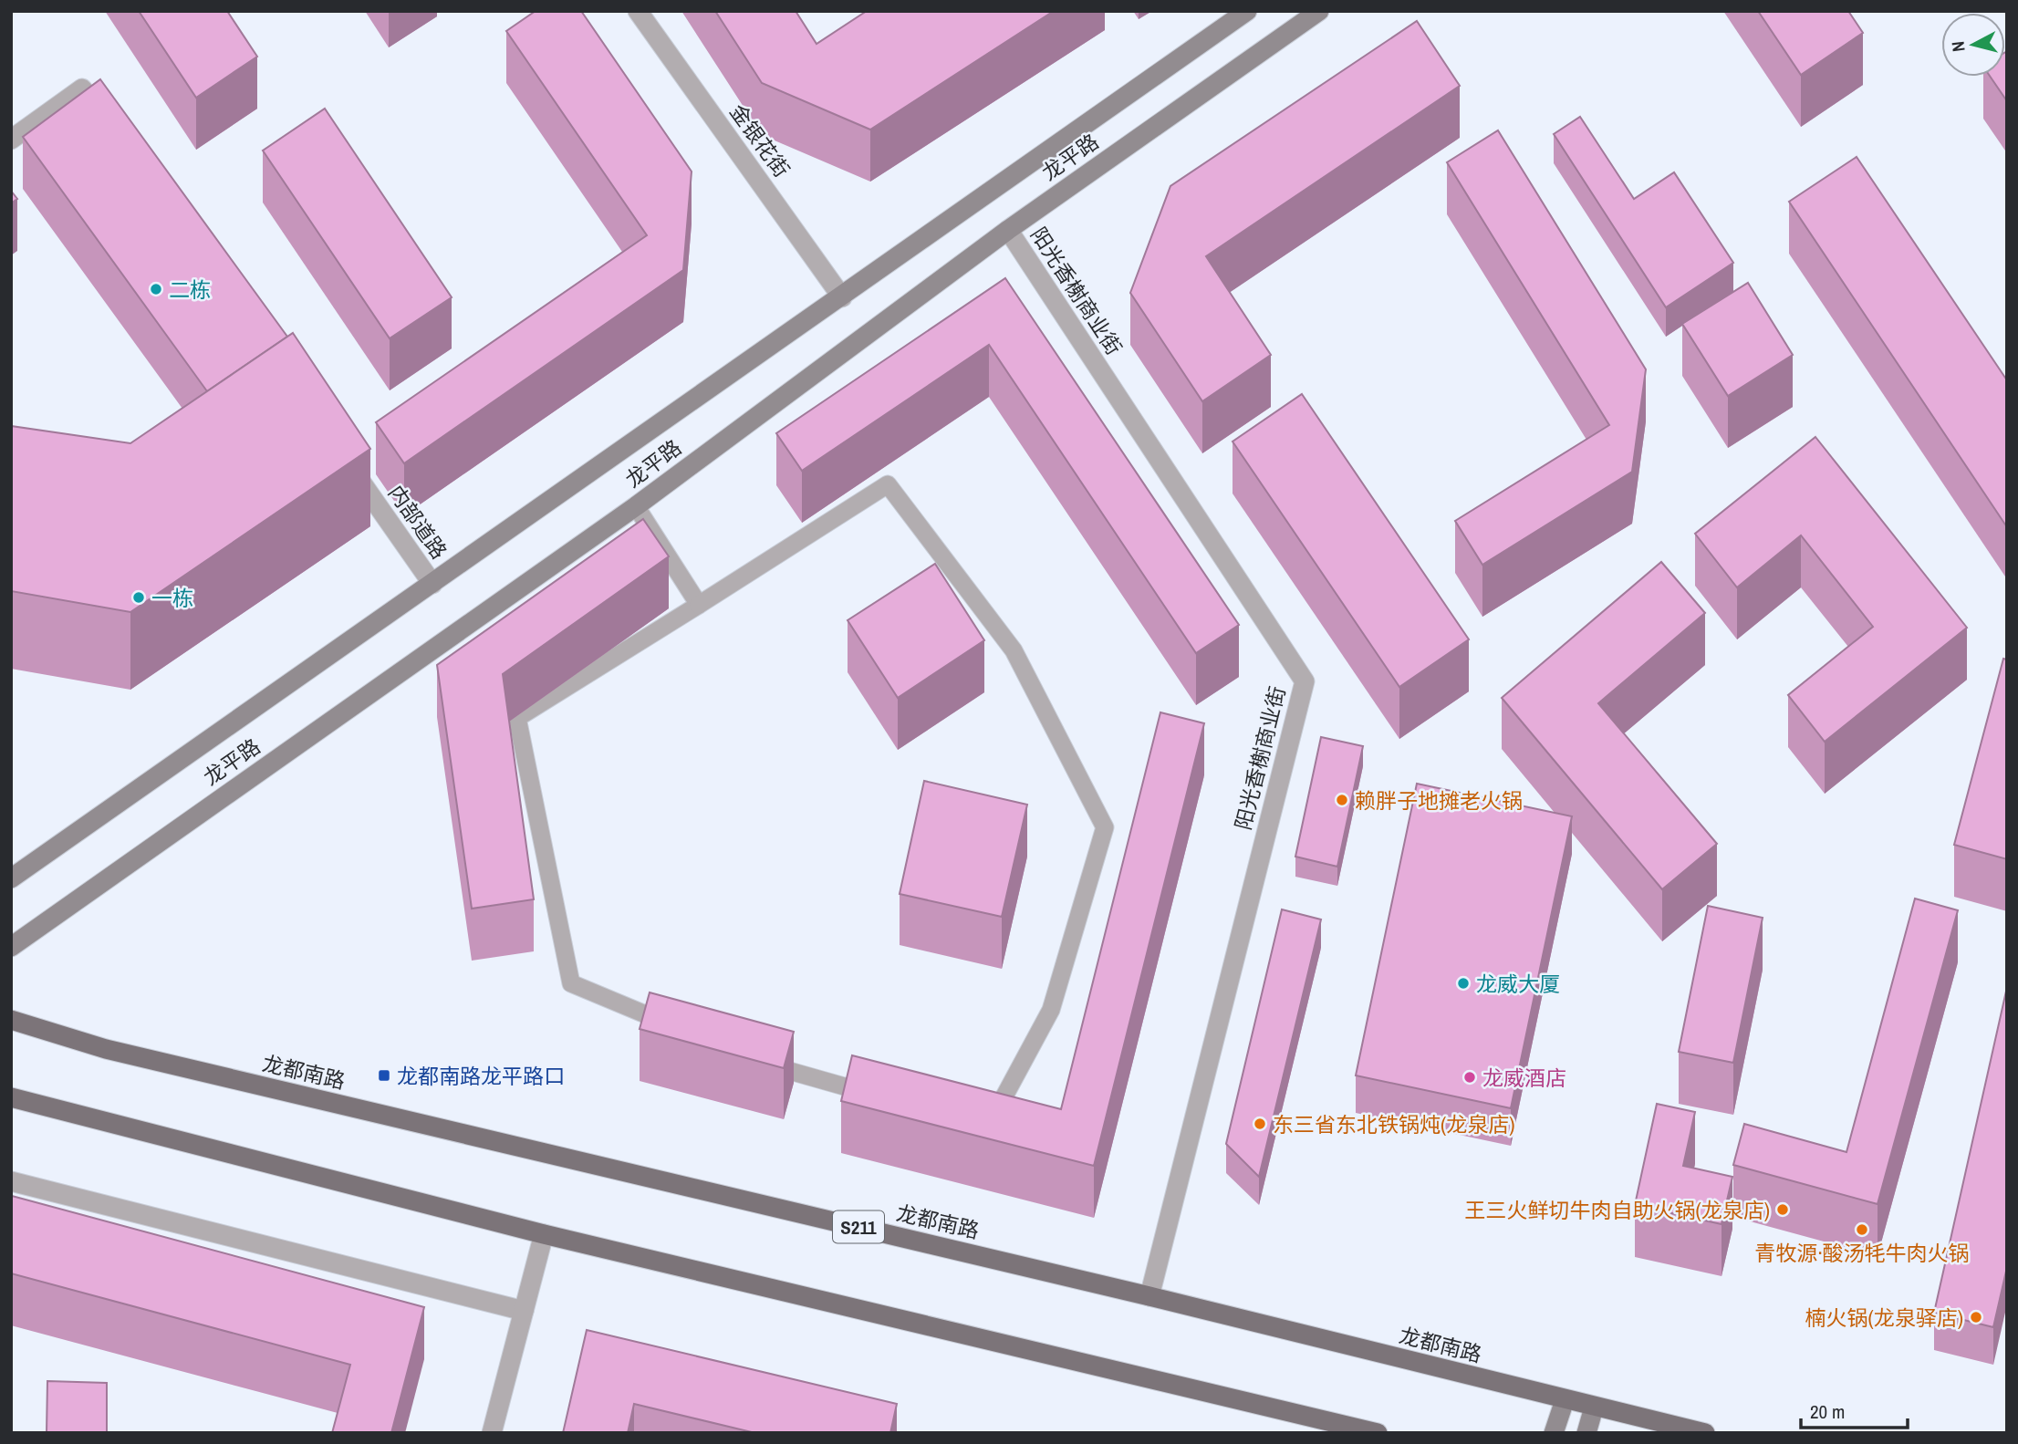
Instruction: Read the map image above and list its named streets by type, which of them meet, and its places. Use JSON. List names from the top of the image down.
{
  "streets": {
    "main road": ["龙都南路", "S211"],
    "street": [
      "金银花街",
      "龙平路",
      "阳光香榭商业街",
      "内部道路"
    ]
  },
  "crossings": [
    ["金银花街", "龙平路"],
    ["龙平路", "阳光香榭商业街"],
    ["龙平路", "内部道路"],
    ["阳光香榭商业街", "龙都南路"]
  ],
  "places": {
    "other": [
      "二栋",
      "一栋",
      "赖胖子地摊老火锅",
      "龙威大厦",
      "龙威酒店",
      "东三省东北铁锅炖(龙泉店)",
      "王三火鲜切牛肉自助火锅(龙泉店)",
      "青牧源·酸汤牦牛肉火锅",
      "楠火锅(龙泉驿店)"
    ],
    "transit": ["龙都南路龙平路口"]
  },
  "scale_bar": "20 m",
  "north": "left"
}
